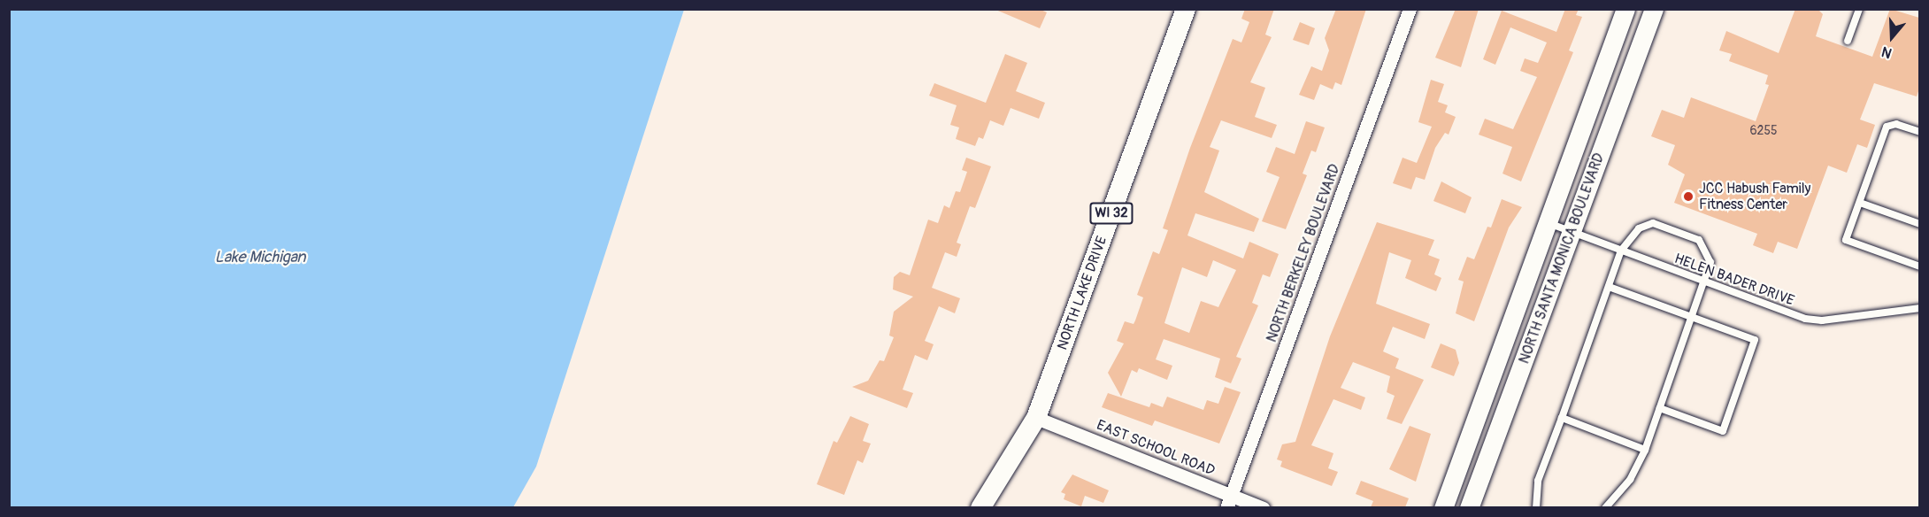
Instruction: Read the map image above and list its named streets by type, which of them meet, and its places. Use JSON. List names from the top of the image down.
{
  "streets": {
    "main road": ["WI 32", "NORTH LAKE DRIVE"],
    "street": ["NORTH BERKELEY BOULEVARD", "NORTH SANTA MONICA BOULEVARD", "EAST SCHOOL ROAD"],
    "lane": ["HELEN BADER DRIVE"]
  },
  "crossings": [
    ["NORTH BERKELEY BOULEVARD", "EAST SCHOOL ROAD"],
    ["NORTH SANTA MONICA BOULEVARD", "HELEN BADER DRIVE"],
    ["NORTH LAKE DRIVE", "EAST SCHOOL ROAD"]
  ],
  "water": ["Lake Michigan"],
  "places": ["JCC Habush Family Fitness Center"],
  "house_numbers": ["6255"],
  "north": "bottom"
}
